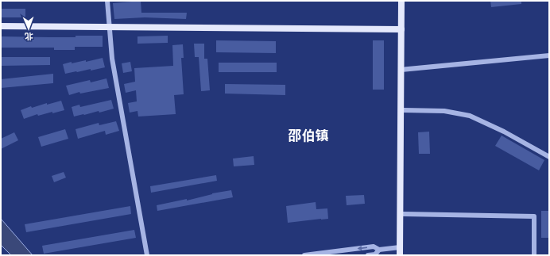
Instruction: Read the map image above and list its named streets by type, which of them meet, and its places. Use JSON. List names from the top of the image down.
{
  "districts": ["邵伯镇"],
  "north": "bottom"
}
